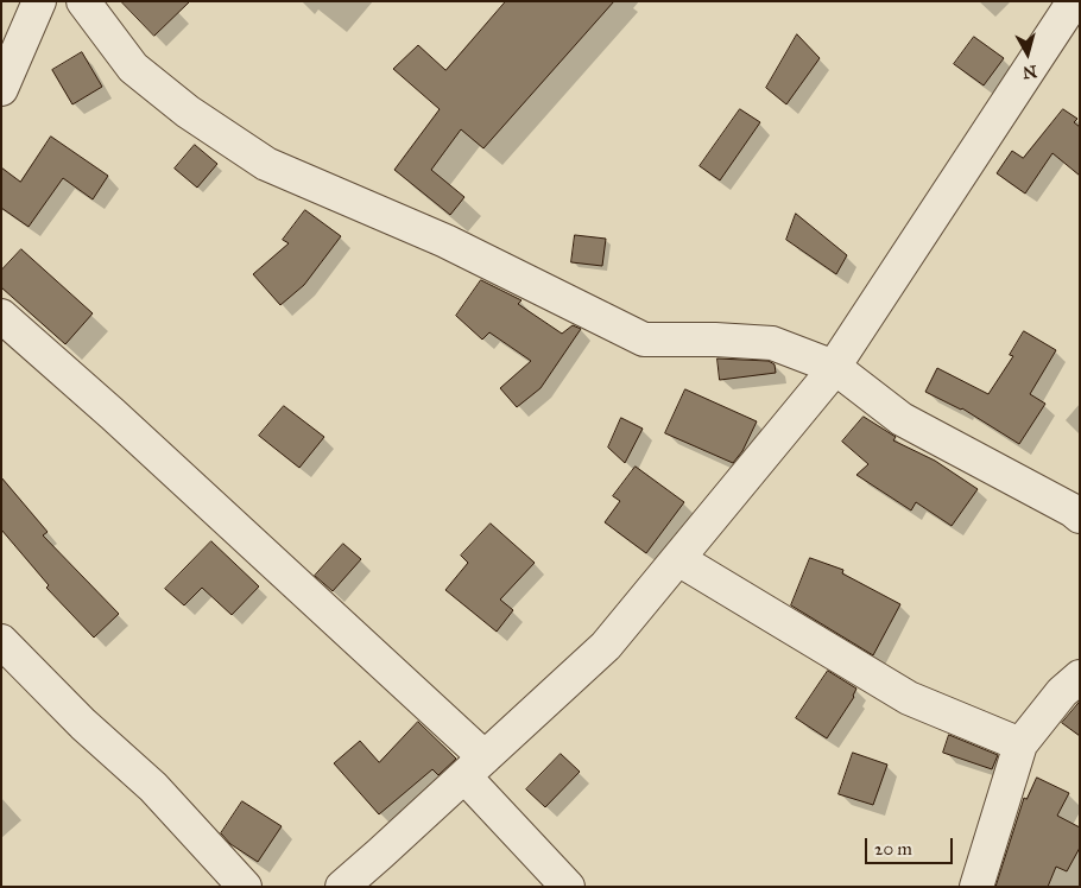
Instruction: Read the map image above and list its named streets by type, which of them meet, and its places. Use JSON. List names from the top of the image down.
{
  "scale_bar": "20 m",
  "north": "bottom"
}
